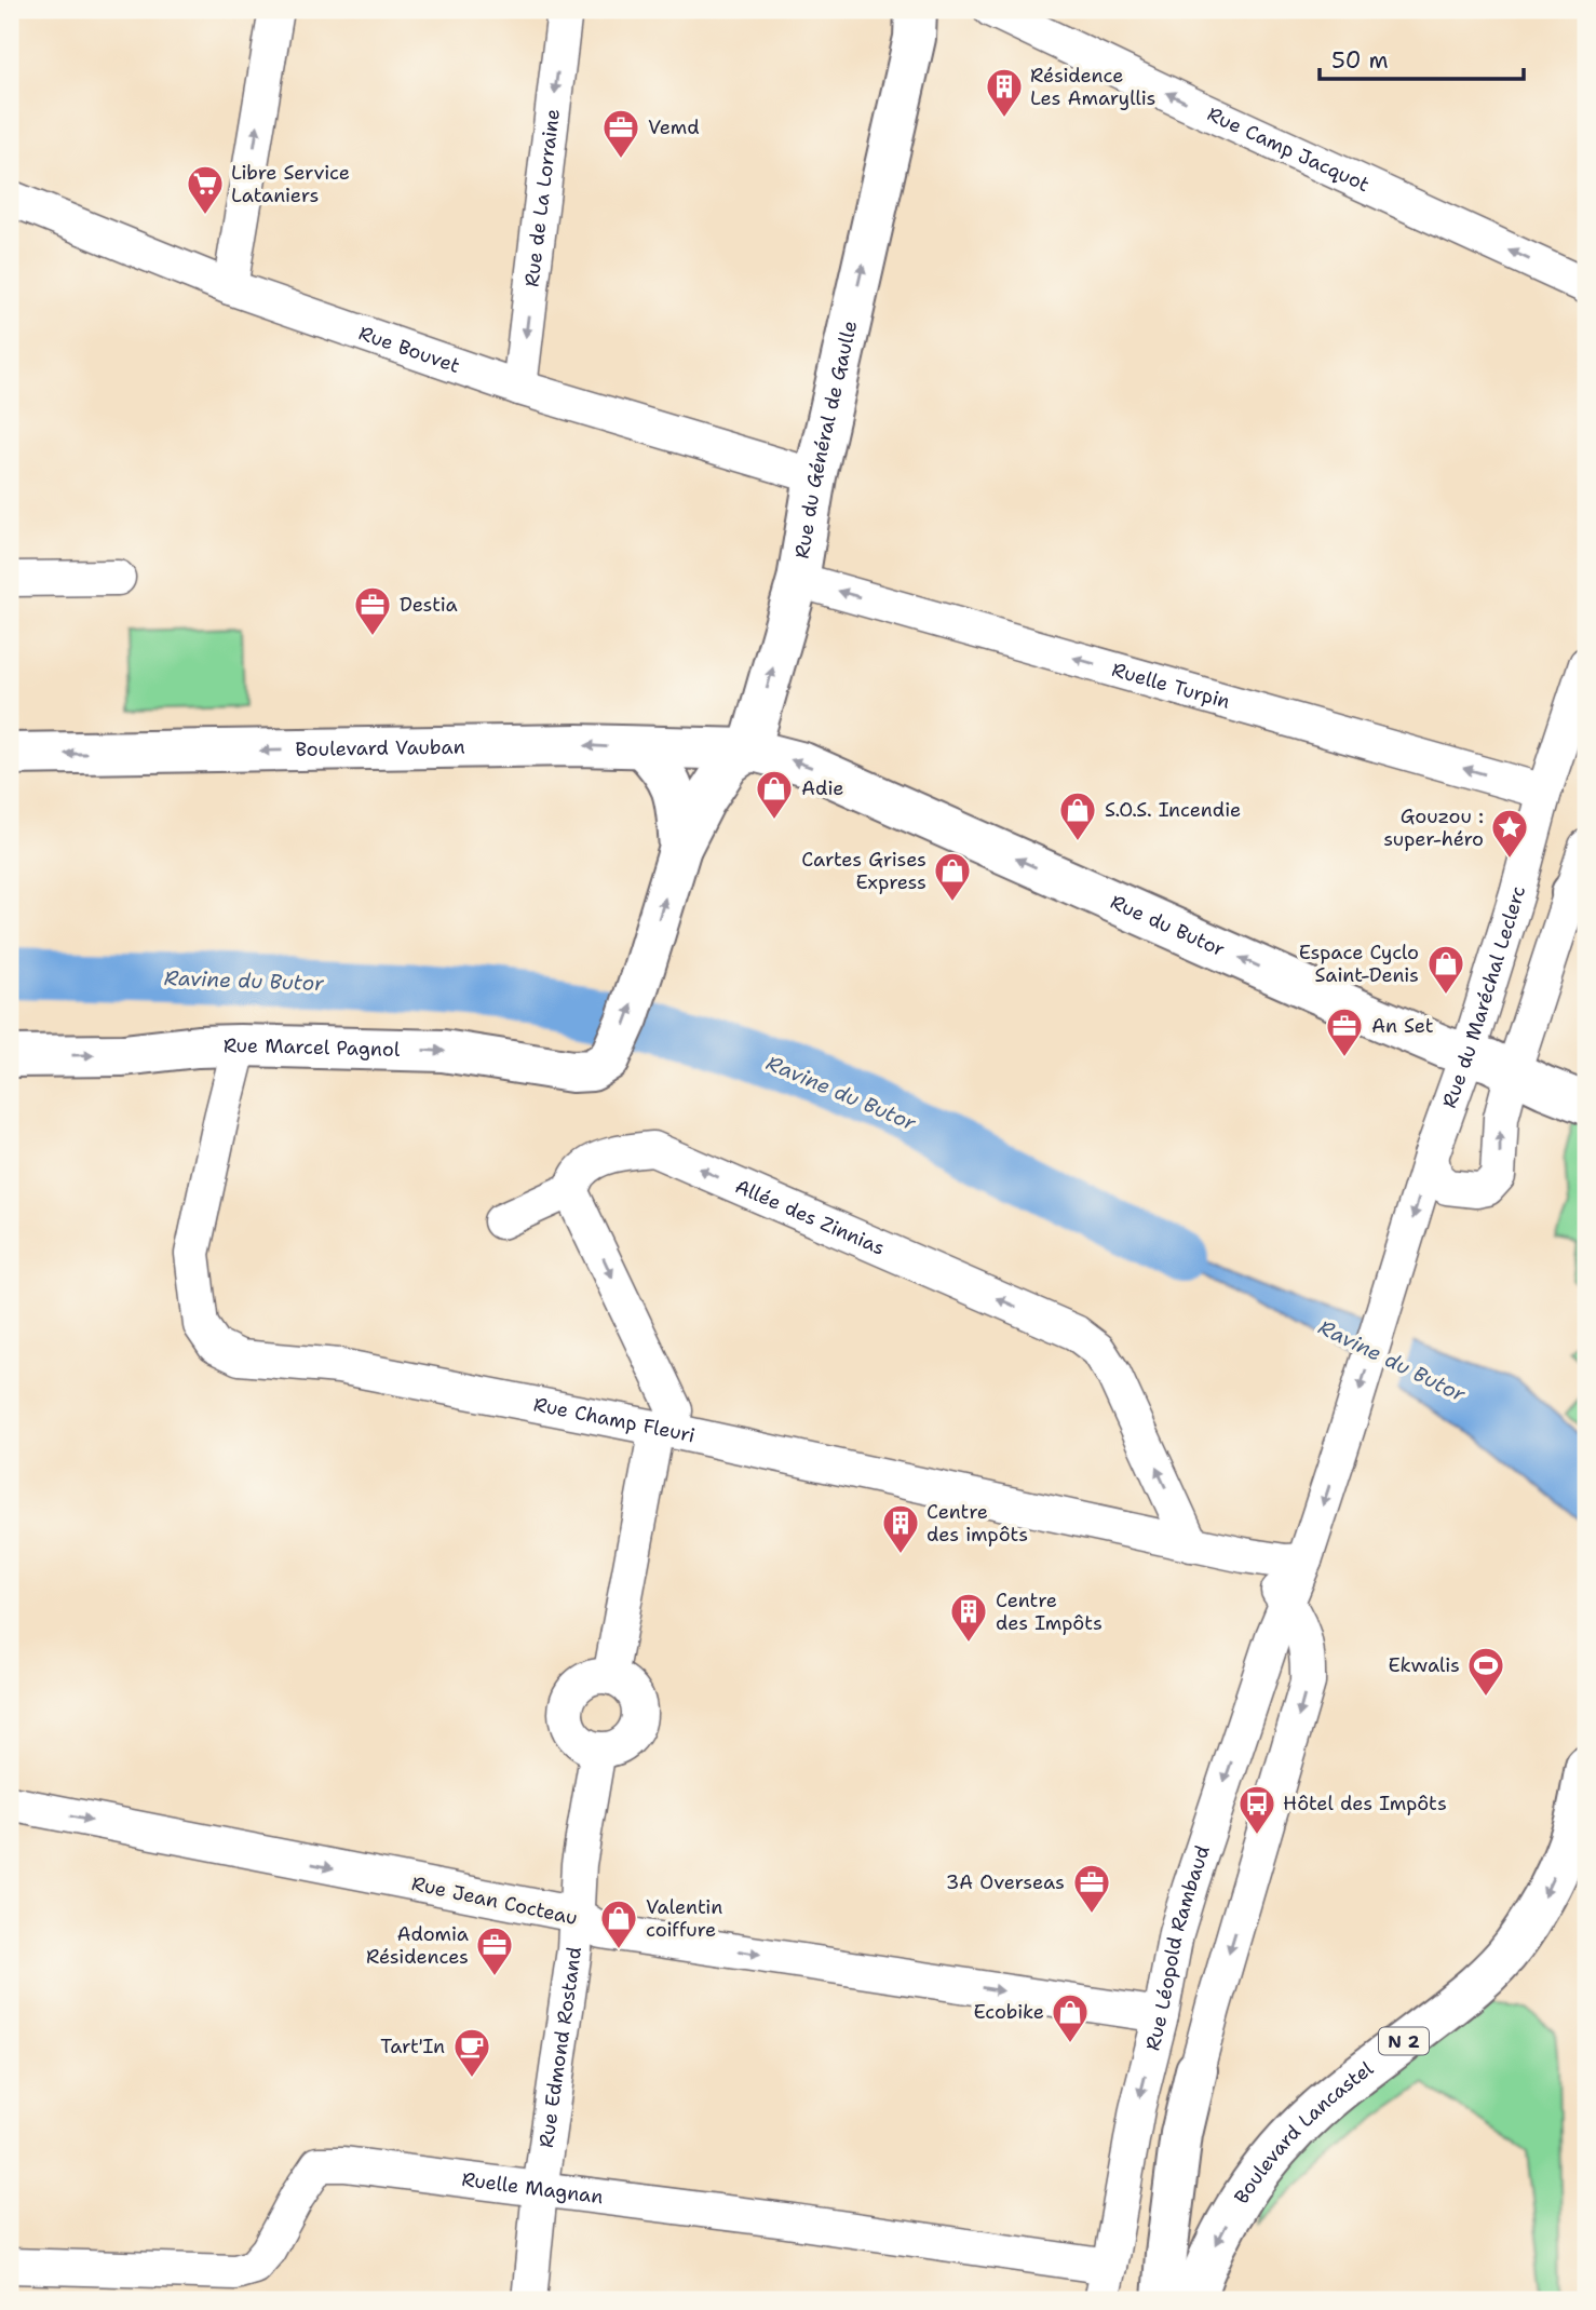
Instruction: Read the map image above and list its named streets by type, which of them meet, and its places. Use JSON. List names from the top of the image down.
{
  "streets": {
    "main road": [
      "Rue du Général de Gaulle",
      "Boulevard Vauban",
      "Rue du Butor",
      "Rue Marcel Pagnol",
      "N 2",
      "Boulevard Lancastel"
    ],
    "street": [
      "Rue Camp Jacquot",
      "Rue de La Lorraine",
      "Rue Bouvet",
      "Ruelle Turpin",
      "Rue du Maréchal Leclerc",
      "Allée des Zinnias",
      "Rue Champ Fleuri",
      "Rue Jean Cocteau",
      "Rue Léopold Rambaud",
      "Rue Edmond Rostand",
      "Ruelle Magnan"
    ]
  },
  "crossings": [
    ["Rue de La Lorraine", "Rue Bouvet"],
    ["Rue Bouvet", "Rue du Général de Gaulle"],
    ["Rue du Général de Gaulle", "Ruelle Turpin"],
    ["Rue du Général de Gaulle", "Boulevard Vauban"],
    ["Rue du Général de Gaulle", "Rue du Butor"],
    ["Ruelle Turpin", "Rue du Maréchal Leclerc"],
    ["Boulevard Vauban", "Rue du Butor"],
    ["Rue du Butor", "Rue du Maréchal Leclerc"],
    ["Rue du Maréchal Leclerc", "Rue Léopold Rambaud"],
    ["Rue Marcel Pagnol", "Rue Champ Fleuri"],
    ["Allée des Zinnias", "Rue Champ Fleuri"],
    ["Rue Champ Fleuri", "Rue Léopold Rambaud"],
    ["Rue Jean Cocteau", "Rue Léopold Rambaud"],
    ["Rue Jean Cocteau", "Rue Edmond Rostand"],
    ["Rue Léopold Rambaud", "Ruelle Magnan"],
    ["Rue Edmond Rostand", "Ruelle Magnan"]
  ],
  "one_way": [
    "Rue Camp Jacquot",
    "Rue du Général de Gaulle",
    "Ruelle Turpin",
    "Boulevard Vauban",
    "Rue du Butor",
    "Rue Marcel Pagnol",
    "Allée des Zinnias",
    "Rue Jean Cocteau",
    "Boulevard Lancastel"
  ],
  "water": ["Ravine du Butor"],
  "places": {
    "building": ["Résidence Les Amaryllis", "Centre des impôts", "Centre des Impôts"],
    "office": [
      "Vemd",
      "Destia",
      "An Set",
      "3A Overseas",
      "Adomia Résidences"
    ],
    "supermarket": ["Libre Service Lataniers"],
    "shop": [
      "Adie",
      "S.O.S. Incendie",
      "Cartes Grises Express",
      "Espace Cyclo Saint-Denis",
      "Valentin coiffure",
      "Ecobike"
    ],
    "place": ["Gouzou : super-héro"],
    "sports": ["Ekwalis"],
    "bus stop": ["Hôtel des Impôts"],
    "cafe": ["Tart'In"]
  },
  "scale_bar": "50 m"
}
